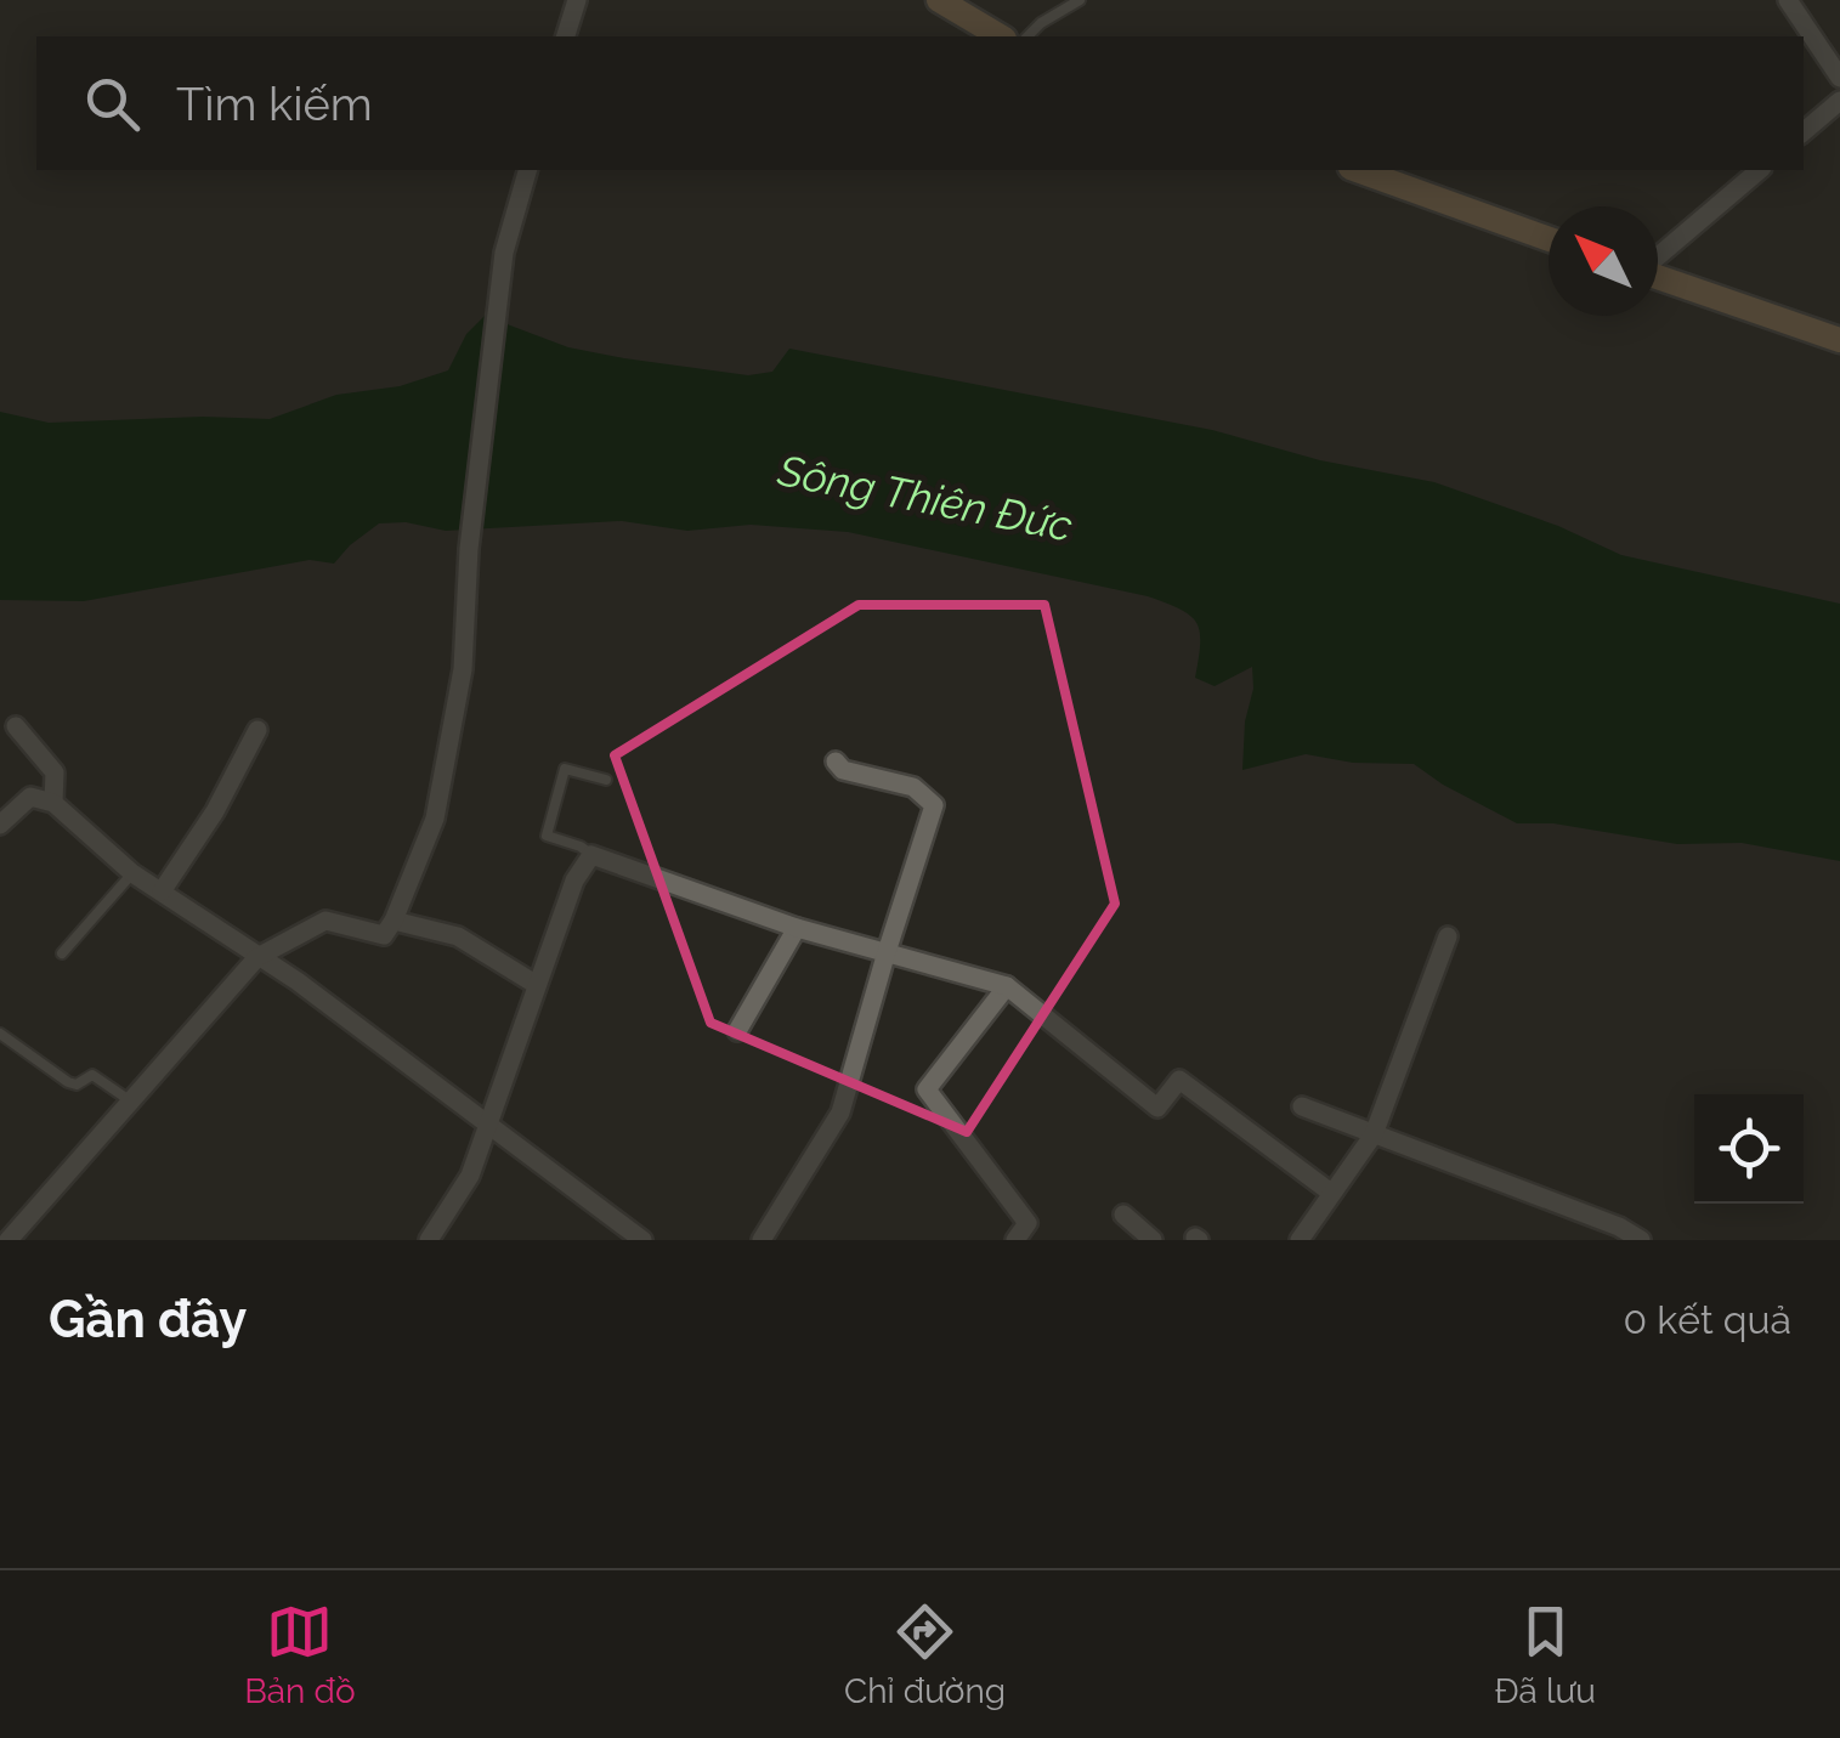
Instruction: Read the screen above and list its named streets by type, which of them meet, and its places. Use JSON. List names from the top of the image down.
{
  "water": ["Sông Thiên Đức"],
  "north": "top left",
  "page": {
    "search": "Tìm kiếm",
    "heading": ["Gần đây", "0 kết quả"],
    "nav": ["Bản đồ", "Chỉ đường", "Đã lưu"]
  }
}
